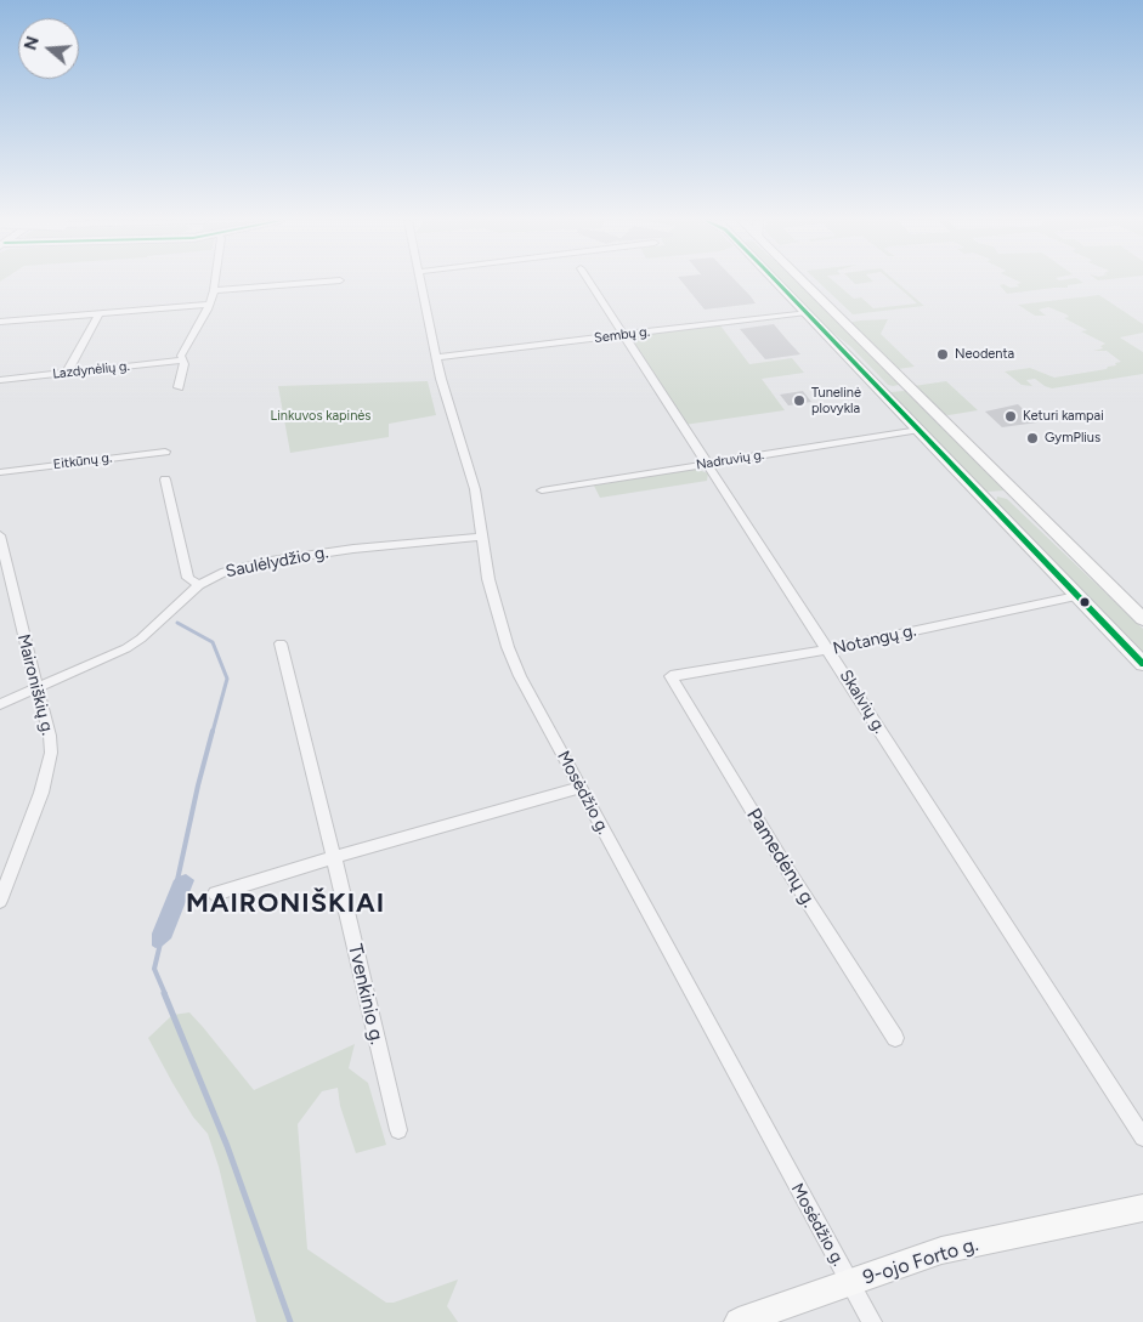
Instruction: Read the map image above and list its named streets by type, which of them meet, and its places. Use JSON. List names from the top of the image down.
{
  "streets": {
    "main road": ["9-ojo Forto g."],
    "street": [
      "Sembų g.",
      "Lazdynėlių g.",
      "Nadruvių g.",
      "Eitkūnų g.",
      "Saulėlydžio g.",
      "Notangų g.",
      "Maironiškių g.",
      "Skalvių g.",
      "Mosėdžio g.",
      "Pamedėnų g.",
      "Tvenkinio g."
    ]
  },
  "crossings": [
    ["Sembų g.", "Skalvių g."],
    ["Sembų g.", "Mosėdžio g."],
    ["Nadruvių g.", "Skalvių g."],
    ["Saulėlydžio g.", "Maironiškių g."],
    ["Saulėlydžio g.", "Mosėdžio g."],
    ["Notangų g.", "Skalvių g."],
    ["Notangų g.", "Pamedėnų g."],
    ["Mosėdžio g.", "9-ojo Forto g."]
  ],
  "districts": ["MAIRONIŠKIAI"],
  "parks": ["Linkuvos kapinės"],
  "places": [
    "Neodenta",
    "Tunelinė plovykla",
    "Keturi kampai",
    "GymPlius"
  ],
  "north": "left"
}
